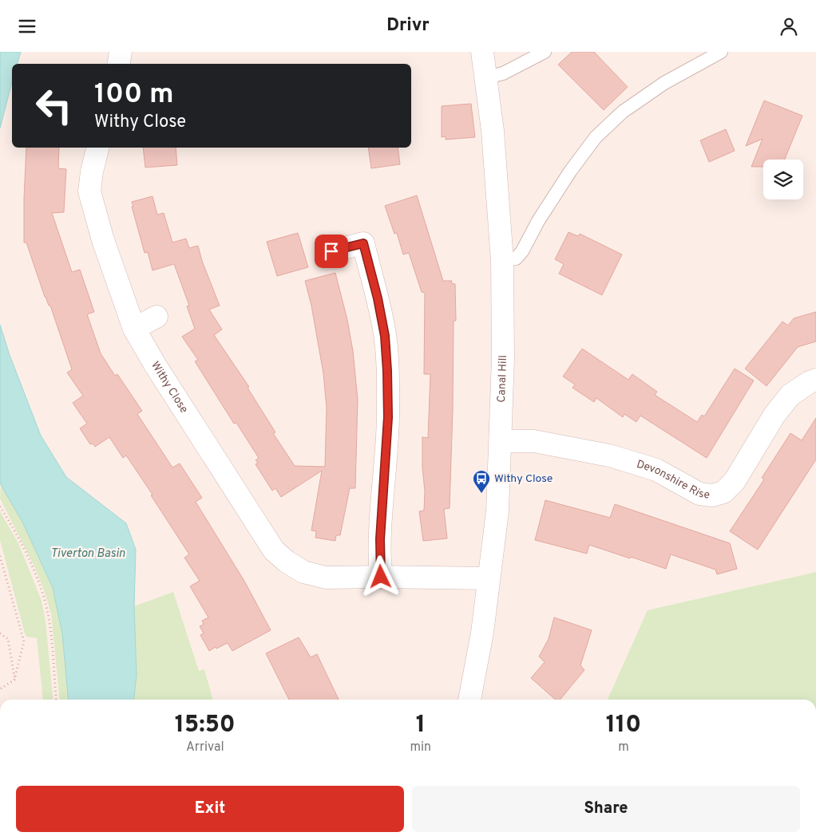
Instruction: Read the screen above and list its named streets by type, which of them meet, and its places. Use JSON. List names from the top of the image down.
{
  "streets": {
    "street": ["Canal Hill", "Withy Close", "Devonshire Rise"]
  },
  "crossings": [
    ["Canal Hill", "Withy Close"],
    ["Canal Hill", "Devonshire Rise"]
  ],
  "water": ["Tiverton Basin"],
  "places": {
    "bus stop": ["Withy Close"]
  },
  "page": {
    "header": "Drivr",
    "turn": ["100 m", "Withy Close"],
    "eta": [
      "15:50",
      "Arrival",
      "1",
      "min",
      "110",
      "m"
    ],
    "buttons": ["Exit", "Share"]
  }
}
